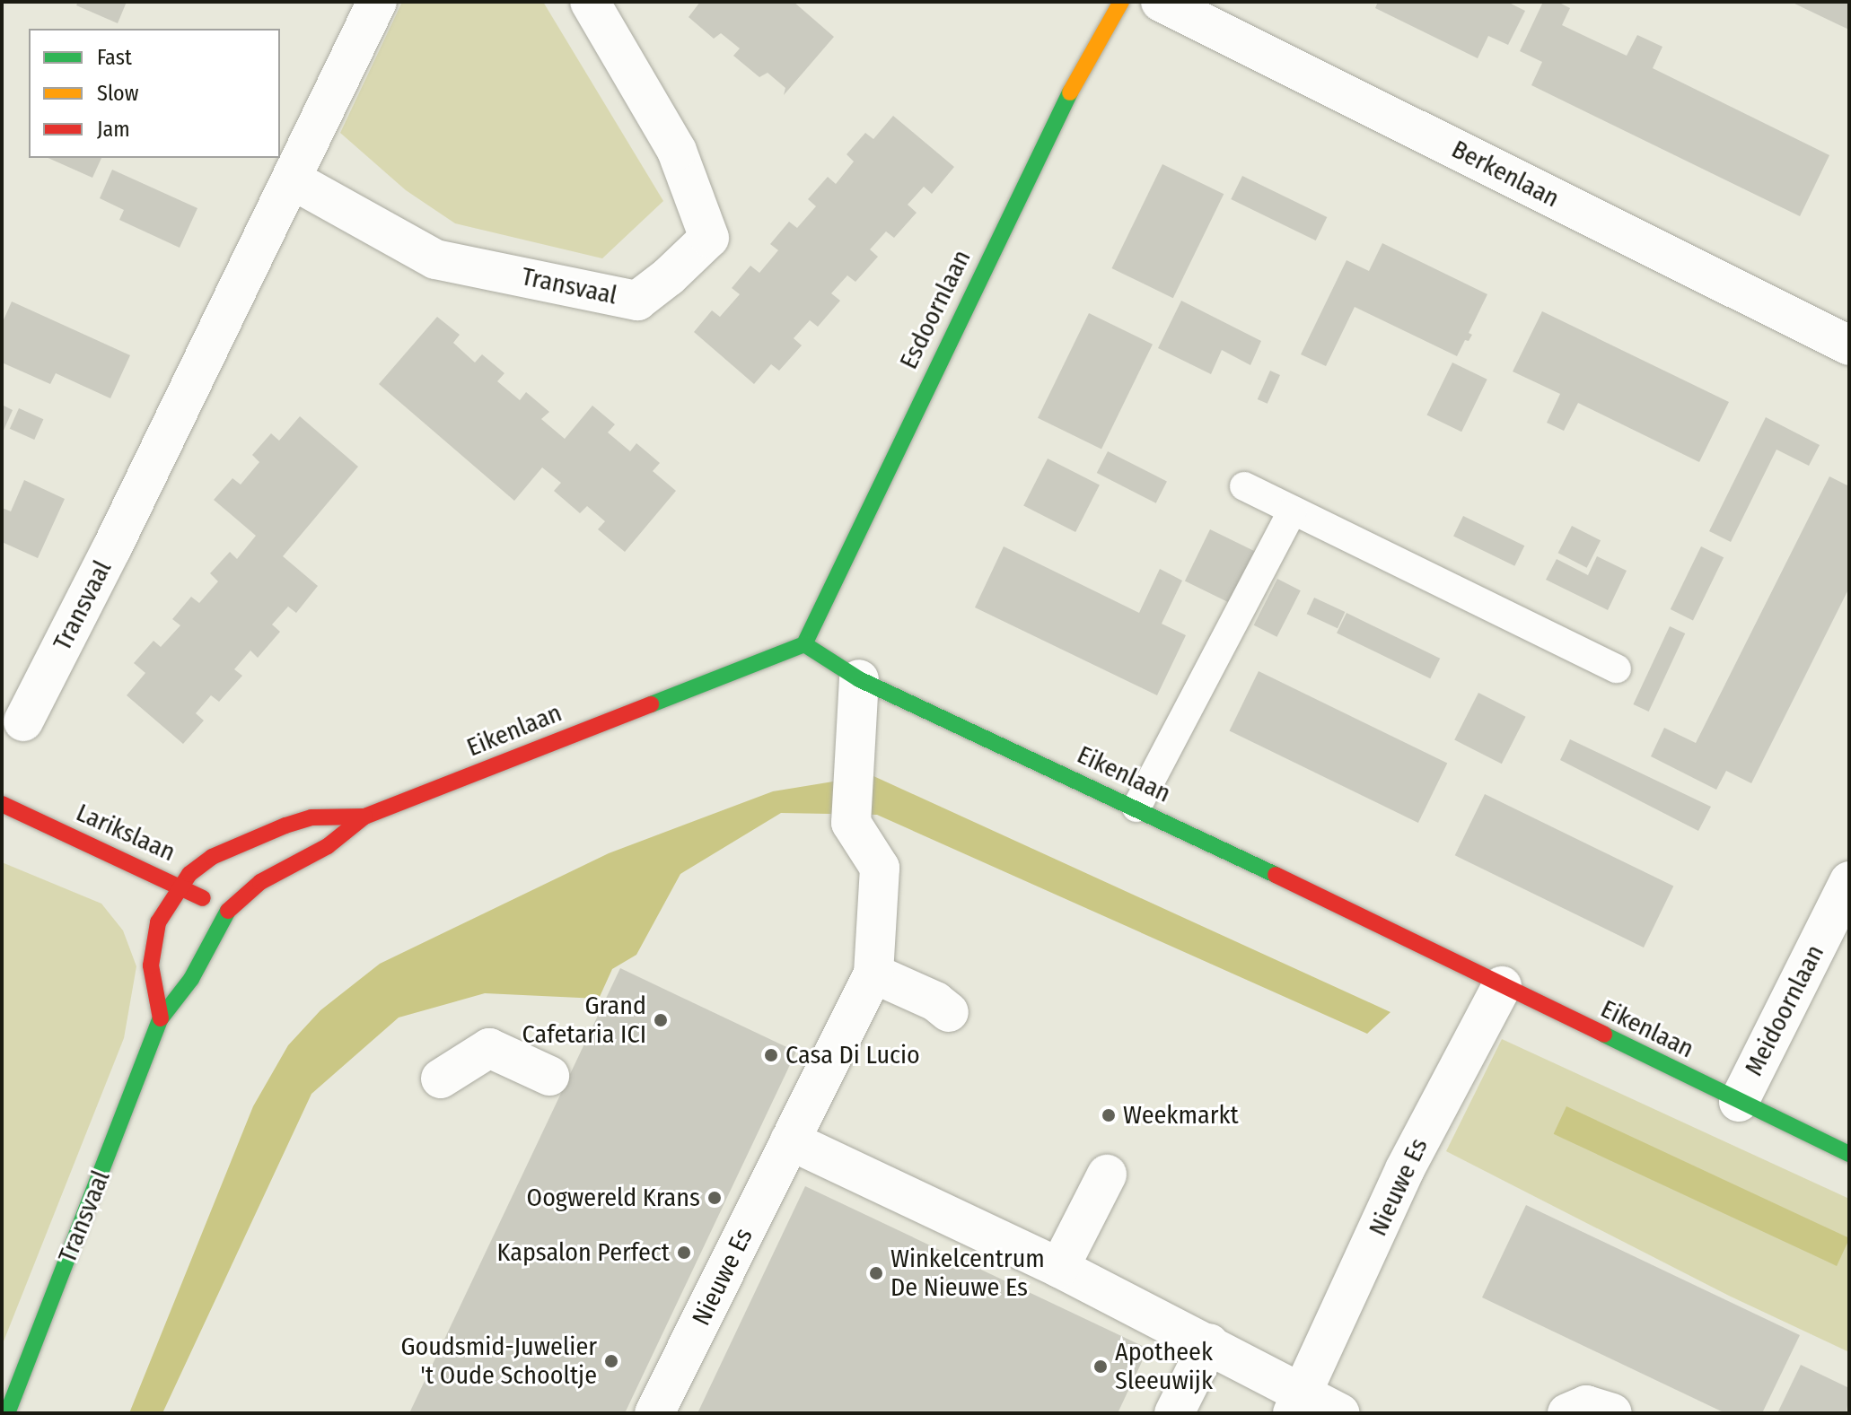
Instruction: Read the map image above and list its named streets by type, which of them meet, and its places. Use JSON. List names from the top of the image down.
{
  "streets": {
    "street": [
      "Berkenlaan",
      "Transvaal",
      "Esdoornlaan",
      "Eikenlaan",
      "Larikslaan",
      "Meidoornlaan",
      "Nieuwe Es"
    ]
  },
  "crossings": [
    ["Transvaal", "Eikenlaan"],
    ["Transvaal", "Larikslaan"],
    ["Esdoornlaan", "Eikenlaan"],
    ["Eikenlaan", "Larikslaan"],
    ["Eikenlaan", "Meidoornlaan"],
    ["Eikenlaan", "Nieuwe Es"]
  ],
  "places": [
    "Grand Cafetaria ICI",
    "Casa Di Lucio",
    "Weekmarkt",
    "Oogwereld Krans",
    "Kapsalon Perfect",
    "Winkelcentrum De Nieuwe Es",
    "Goudsmid-Juwelier 't Oude Schooltje",
    "Apotheek Sleeuwijk"
  ],
  "legend": ["Fast", "Slow", "Jam"]
}
